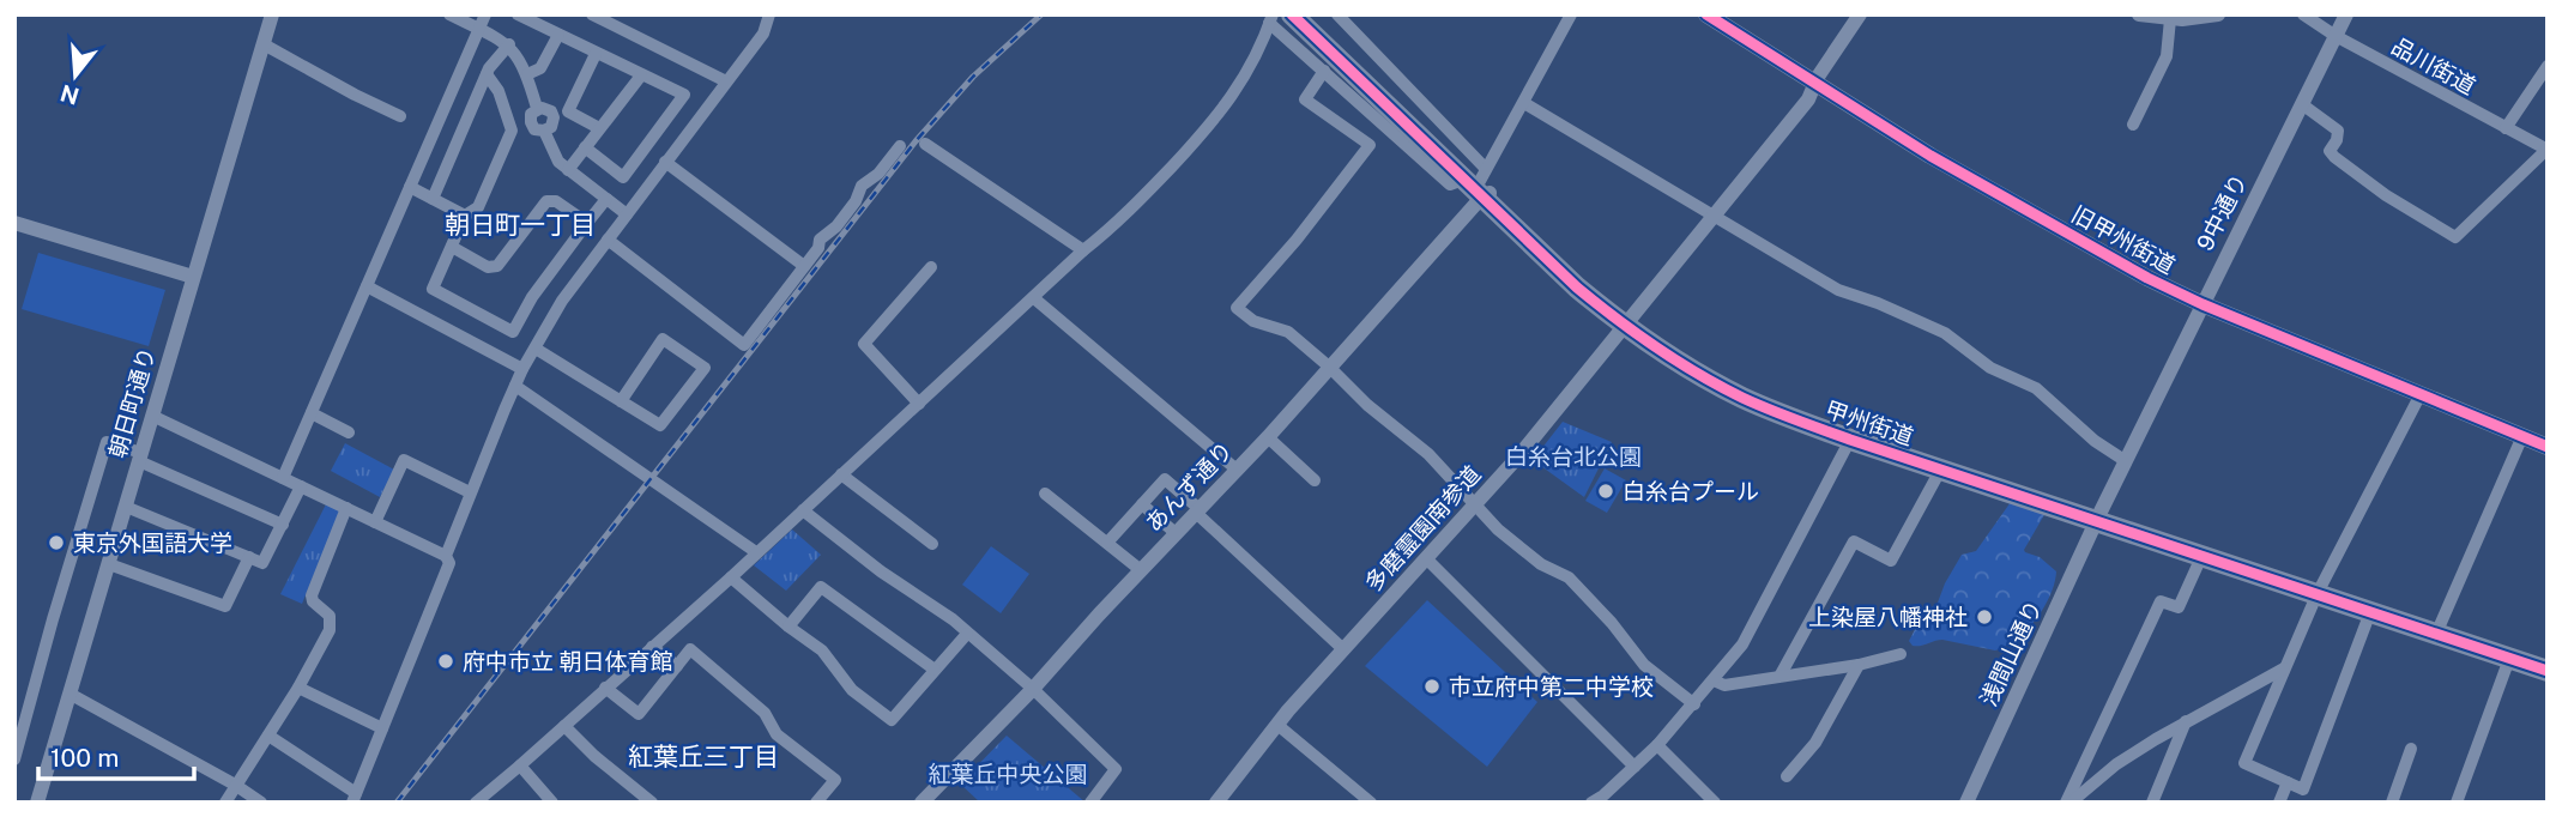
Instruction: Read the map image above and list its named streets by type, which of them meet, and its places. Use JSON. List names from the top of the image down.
{
  "streets": {
    "highway": ["甲州街道"],
    "main road": ["旧甲州街道"],
    "street": [
      "品川街道",
      "9中通り",
      "朝日町通り",
      "あんず通り",
      "多磨霊園南参道",
      "浅間山通り"
    ]
  },
  "crossings": [
    ["品川街道", "9中通り"],
    ["9中通り", "旧甲州街道"],
    ["9中通り", "甲州街道"],
    ["9中通り", "浅間山通り"],
    ["旧甲州街道", "多磨霊園南参道"],
    ["甲州街道", "あんず通り"],
    ["甲州街道", "多磨霊園南参道"],
    ["甲州街道", "浅間山通り"]
  ],
  "districts": ["朝日町一丁目", "紅葉丘三丁目"],
  "parks": ["白糸台北公園", "紅葉丘中央公園"],
  "places": [
    "白糸台プール",
    "東京外国語大学",
    "上染屋八幡神社",
    "府中市立 朝日体育館",
    "市立府中第二中学校"
  ],
  "scale_bar": "100 m",
  "north": "bottom"
}
